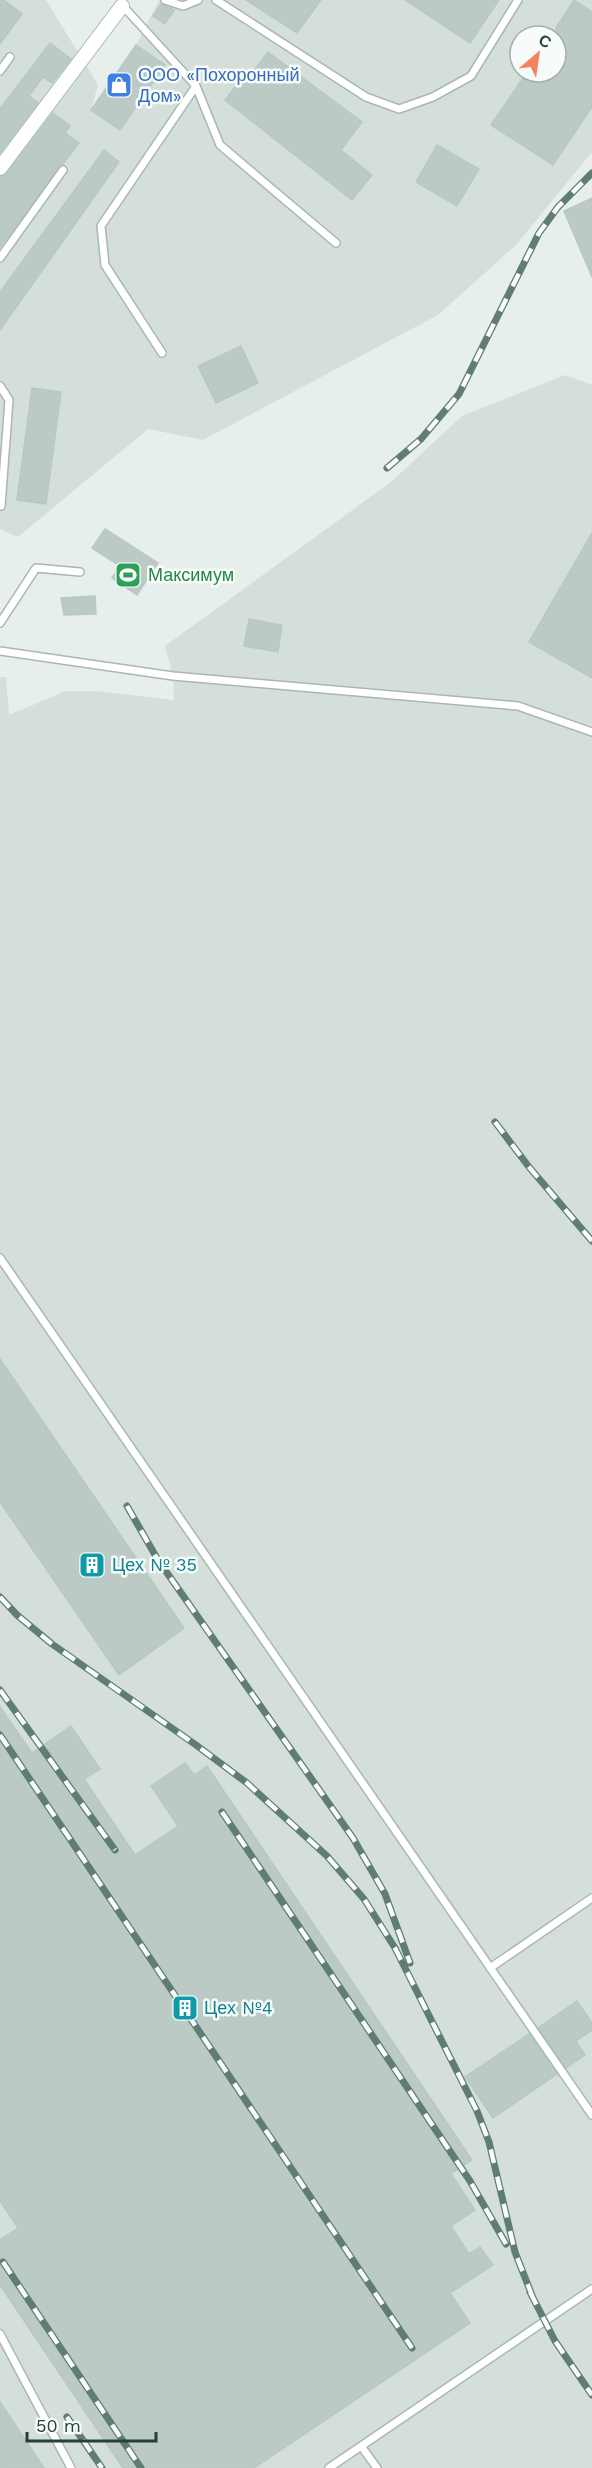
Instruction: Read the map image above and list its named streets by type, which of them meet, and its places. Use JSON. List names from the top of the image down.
{
  "places": {
    "shop": ["ООО «Похоронный Дом»"],
    "sports": ["Максимум"],
    "building": ["Цех № 35", "Цех №4"]
  },
  "scale_bar": "50 m",
  "north": "top right"
}
